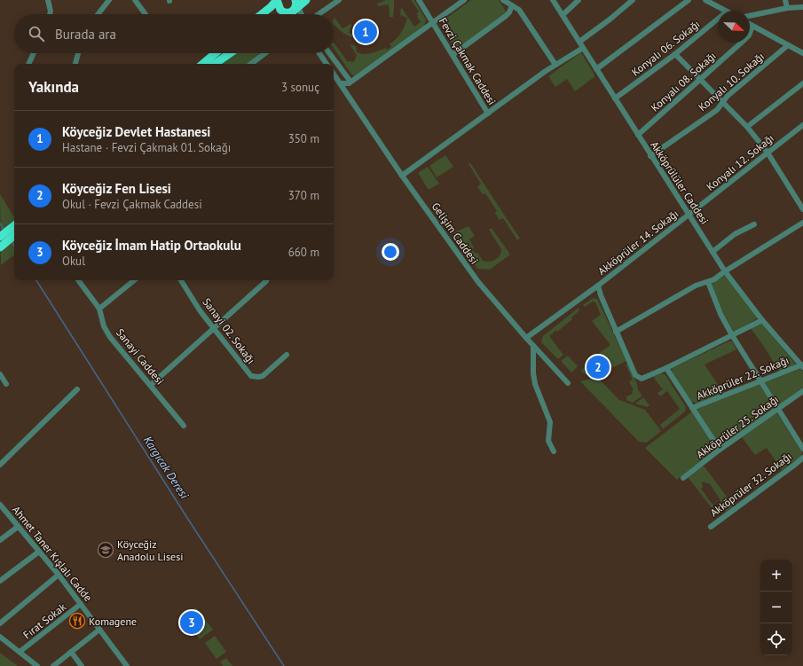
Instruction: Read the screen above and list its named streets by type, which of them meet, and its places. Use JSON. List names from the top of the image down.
{
  "streets": {
    "street": [
      "Konyalı 06. Sokağı",
      "Fevzi Çakmak Caddesi",
      "Konyalı 08. Sokağı",
      "Konyalı 10. Sokağı",
      "Konyalı 12. Sokağı",
      "Akköprülüler Caddesi",
      "Gelişim Caddesi",
      "Akköprüler 14. Sokağı",
      "Sanayi 02. Sokağı",
      "Sanayi Caddesi",
      "Akköprüler 22. Sokağı",
      "Akköprüler 25. Sokağı",
      "Akköprüler 32. Sokağı",
      "Ahmet Taner Kışlalı Cadde",
      "Fırat Sokak"
    ]
  },
  "crossings": [
    ["Konyalı 06. Sokağı", "Akköprülüler Caddesi"],
    ["Konyalı 08. Sokağı", "Akköprülüler Caddesi"],
    ["Konyalı 10. Sokağı", "Akköprülüler Caddesi"],
    ["Konyalı 12. Sokağı", "Akköprülüler Caddesi"],
    ["Konyalı 12. Sokağı", "Akköprüler 14. Sokağı"],
    ["Akköprülüler Caddesi", "Akköprüler 14. Sokağı"],
    ["Akköprülüler Caddesi", "Akköprüler 22. Sokağı"],
    ["Gelişim Caddesi", "Akköprüler 14. Sokağı"],
    ["Ahmet Taner Kışlalı Cadde", "Fırat Sokak"]
  ],
  "water": ["Kargıcak Deresi"],
  "places": {
    "school or university": ["Köyceğiz Anadolu Lisesi"],
    "restaurant": ["Komagene"]
  },
  "north": "bottom right",
  "page": {
    "search": "Burada ara",
    "pins": ["1", "2", "3"],
    "heading": ["Yakında", "3 sonuç"],
    "list": [
      {
        "mark": "1",
        "name": "Köyceğiz Devlet Hastanesi",
        "note": "Hastane · Fevzi Çakmak 01. Sokağı",
        "value": "350 m"
      },
      {
        "mark": "2",
        "name": "Köyceğiz Fen Lisesi",
        "note": "Okul · Fevzi Çakmak Caddesi",
        "value": "370 m"
      },
      {
        "mark": "3",
        "name": "Köyceğiz İmam Hatip Ortaokulu",
        "note": "Okul",
        "value": "660 m"
      }
    ],
    "map_buttons": ["+", "−"]
  }
}
